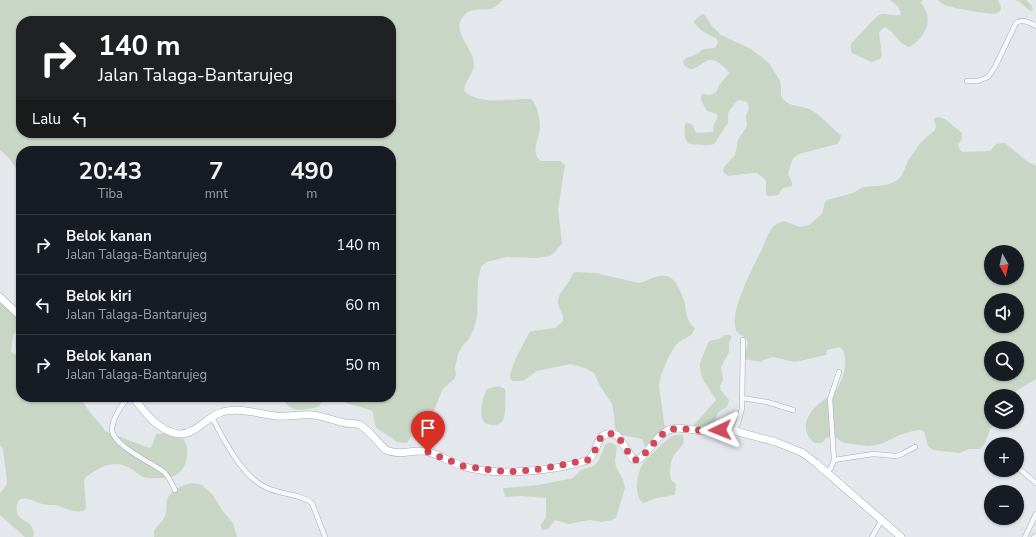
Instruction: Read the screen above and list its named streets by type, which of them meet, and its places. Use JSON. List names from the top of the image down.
{
  "north": "bottom",
  "page": {
    "turn": ["140 m", "Jalan Talaga-Bantarujeg"],
    "then": "Lalu",
    "eta": [
      "20:43",
      "Tiba",
      "7",
      "mnt",
      "490",
      "m"
    ],
    "list": [
      {
        "name": "Belok kanan",
        "note": "Jalan Talaga-Bantarujeg",
        "value": "140 m"
      },
      {
        "name": "Belok kiri",
        "note": "Jalan Talaga-Bantarujeg",
        "value": "60 m"
      },
      {
        "name": "Belok kanan",
        "note": "Jalan Talaga-Bantarujeg",
        "value": "50 m"
      }
    ],
    "map_buttons": ["+", "−"]
  }
}
